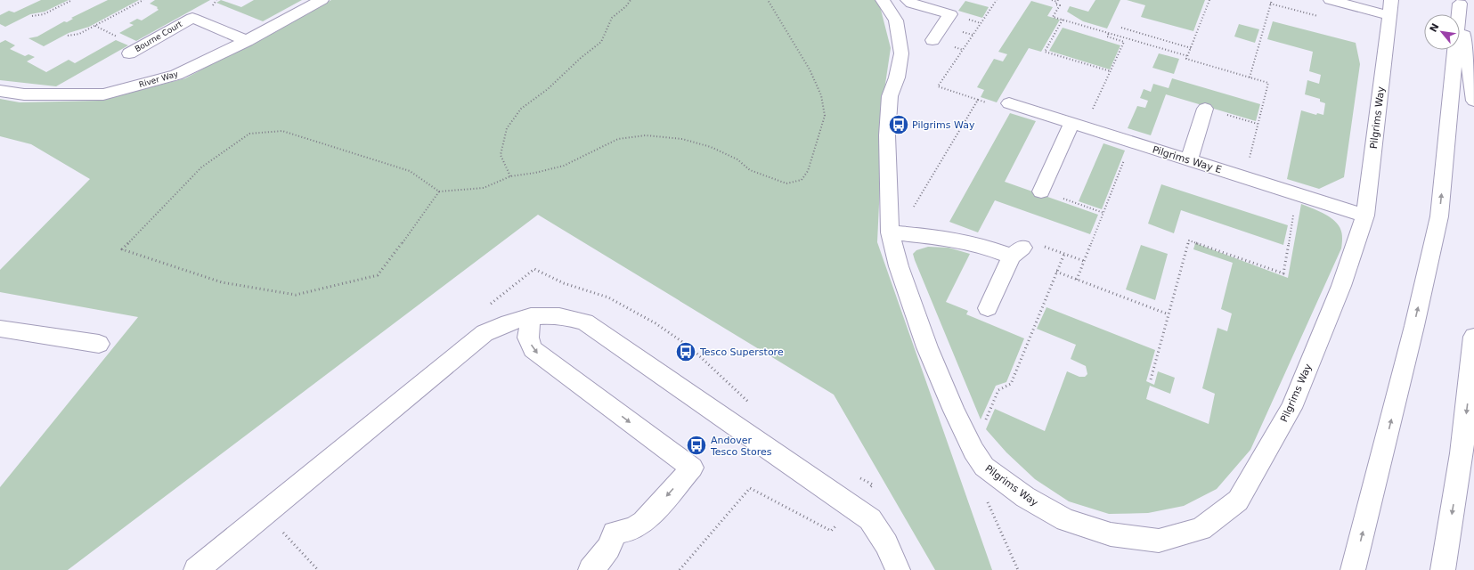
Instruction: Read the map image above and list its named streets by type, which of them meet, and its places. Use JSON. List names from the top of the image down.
{
  "streets": {
    "street": [
      "Bourne Court",
      "River Way",
      "Pilgrims Way",
      "Pilgrims Way E"
    ]
  },
  "crossings": [
    ["Bourne Court", "River Way"],
    ["Pilgrims Way", "Pilgrims Way E"]
  ],
  "places": {
    "bus stop": ["Pilgrims Way", "Tesco Superstore", "Andover Tesco Stores"]
  },
  "north": "top left"
}
